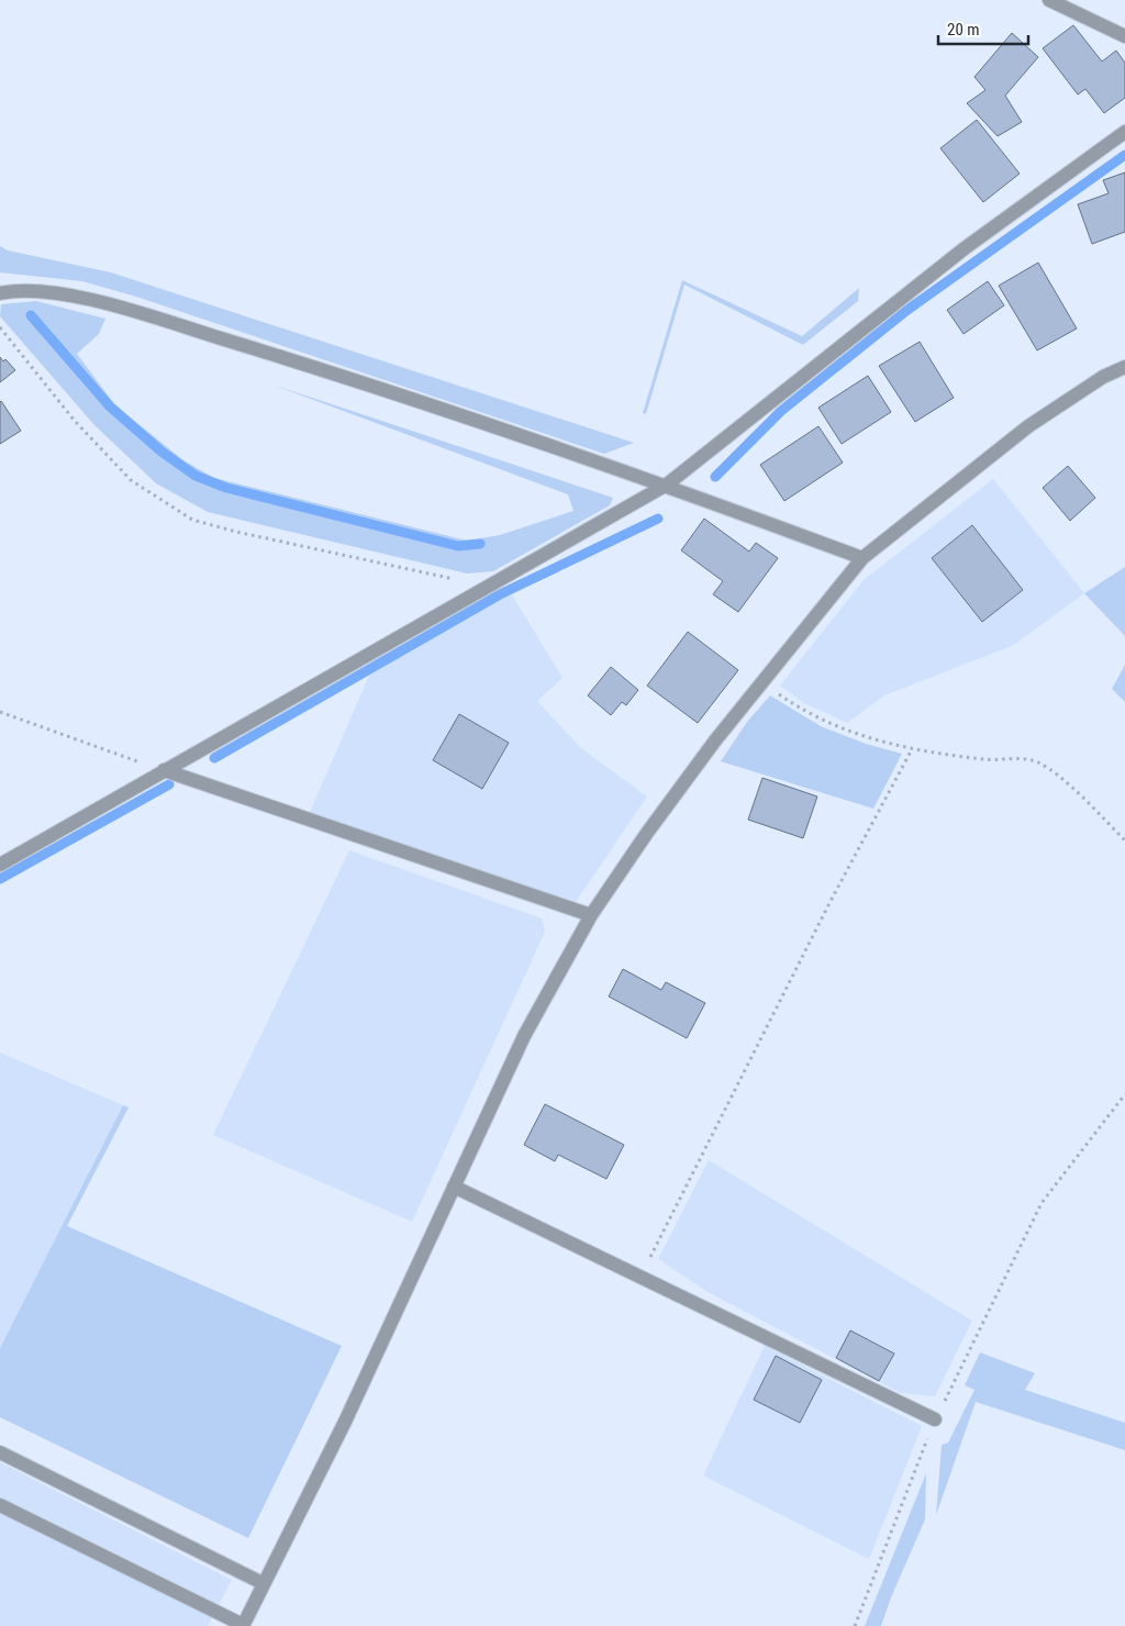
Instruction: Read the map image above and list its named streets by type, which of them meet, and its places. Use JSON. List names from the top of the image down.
{
  "scale_bar": "20 m"
}
